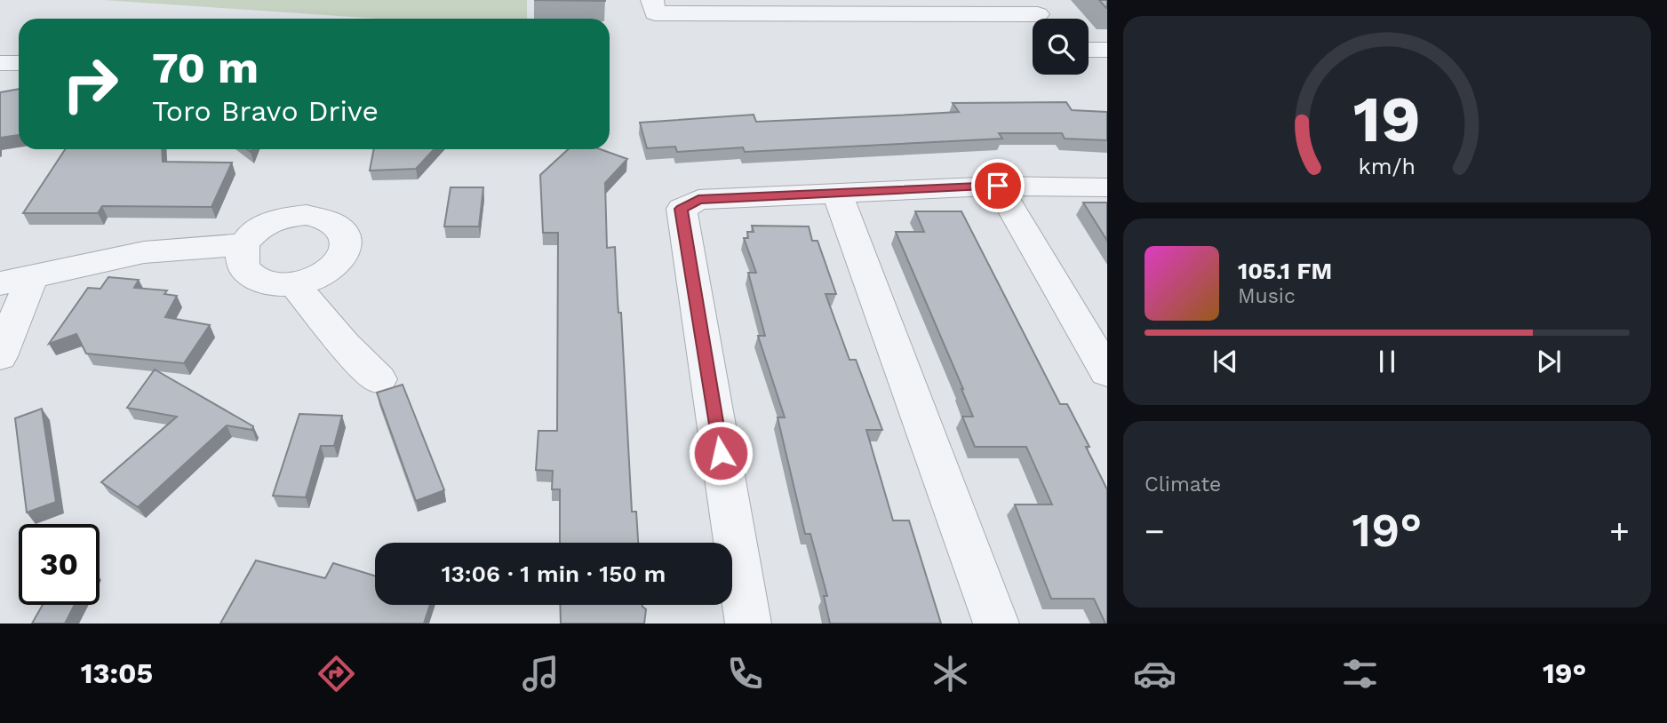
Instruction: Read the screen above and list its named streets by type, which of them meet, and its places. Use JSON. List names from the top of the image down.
{
  "page": {
    "turn": ["70 m", "Toro Bravo Drive"],
    "song": ["105.1 FM", "Music"],
    "tile": "Climate",
    "heat": ["−", "19°", "+"],
    "limit": "30",
    "trip": "13:06 · 1 min · 150 m",
    "tabs": ["13:05", "19°"],
    "gauge": ["19", "km/h"]
  }
}
